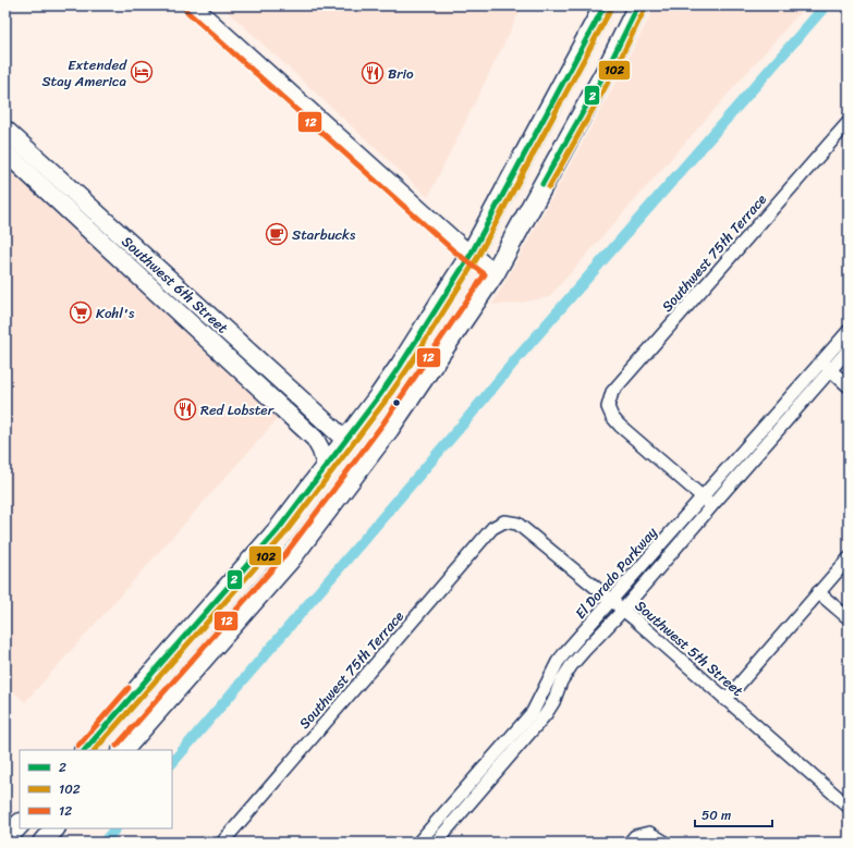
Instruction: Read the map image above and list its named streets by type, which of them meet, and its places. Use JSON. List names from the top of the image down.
{
  "streets": {
    "street": [
      "Southwest 75th Terrace",
      "Southwest 6th Street",
      "El Dorado Parkway",
      "Southwest 5th Street"
    ]
  },
  "crossings": [
    ["Southwest 75th Terrace", "El Dorado Parkway"],
    ["Southwest 75th Terrace", "Southwest 5th Street"],
    ["El Dorado Parkway", "Southwest 5th Street"]
  ],
  "places": {
    "hotel": ["Extended Stay America"],
    "restaurant": ["Brio", "Red Lobster"],
    "cafe": ["Starbucks"],
    "supermarket": ["Kohl's"]
  },
  "lines": ["transit line 2", "transit line 102", "transit line 12"],
  "legend": ["2", "102", "12"],
  "scale_bar": "50 m"
}
